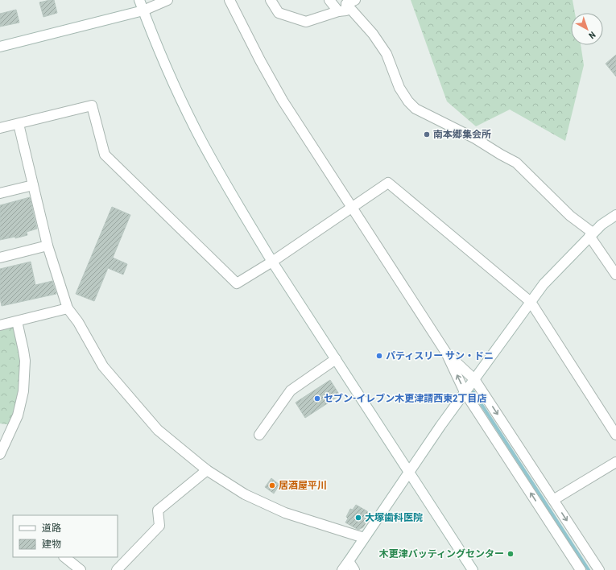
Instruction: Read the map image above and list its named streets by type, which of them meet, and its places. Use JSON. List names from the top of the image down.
{
  "places": [
    "南本郷集会所",
    "パティスリー サン・ドニ",
    "セブン-イレブン木更津請西東2丁目店",
    "居酒屋平川",
    "大塚歯科医院",
    "木更津バッティングセンター"
  ],
  "legend": ["道路", "建物"],
  "north": "bottom right"
}
